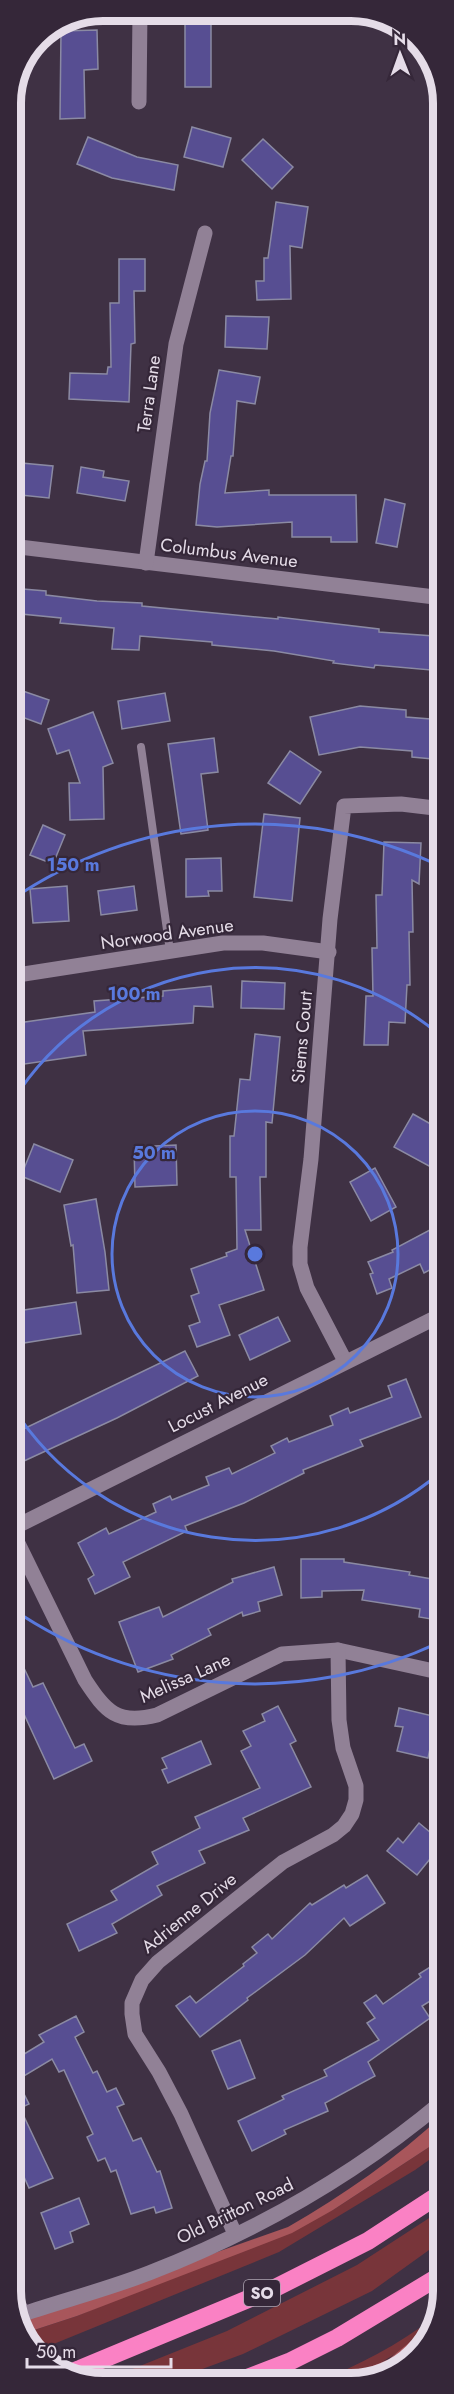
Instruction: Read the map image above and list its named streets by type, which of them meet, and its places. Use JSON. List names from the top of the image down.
{
  "streets": {
    "highway": ["SO"],
    "street": [
      "Terra Lane",
      "Columbus Avenue",
      "Norwood Avenue",
      "Siems Court",
      "Locust Avenue",
      "Melissa Lane",
      "Adrienne Drive",
      "Old Britton Road"
    ]
  },
  "crossings": [
    ["Terra Lane", "Columbus Avenue"],
    ["Norwood Avenue", "Siems Court"],
    ["Siems Court", "Locust Avenue"],
    ["Melissa Lane", "Adrienne Drive"],
    ["Adrienne Drive", "Old Britton Road"]
  ],
  "scale_bar": "50 m",
  "north": "top",
  "rings": ["150 m", "100 m", "50 m"]
}
